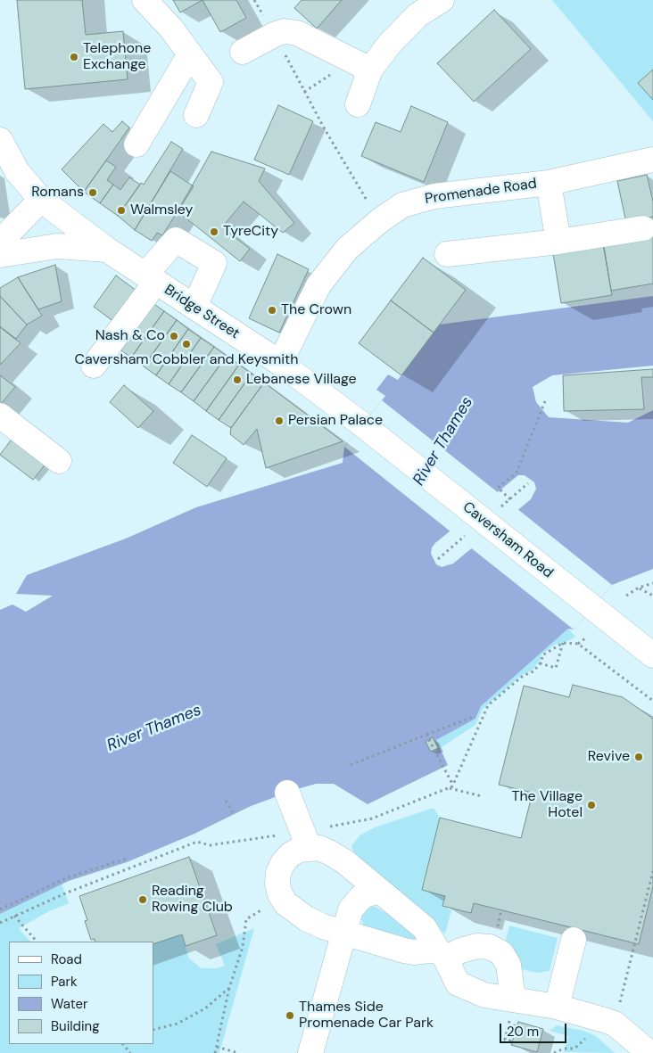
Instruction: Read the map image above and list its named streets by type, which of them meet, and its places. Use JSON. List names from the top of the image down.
{
  "streets": {
    "street": ["Promenade Road", "Bridge Street", "Caversham Road"]
  },
  "crossings": [
    ["Promenade Road", "Bridge Street"],
    ["Bridge Street", "Caversham Road"]
  ],
  "water": ["River Thames"],
  "places": [
    "Telephone Exchange",
    "Romans",
    "Walmsley",
    "TyreCity",
    "The Crown",
    "Nash & Co",
    "Caversham Cobbler and Keysmith",
    "Lebanese Village",
    "Persian Palace",
    "Revive",
    "The Village Hotel",
    "Reading Rowing Club",
    "Thames Side Promenade Car Park"
  ],
  "legend": [
    "Road",
    "Park",
    "Water",
    "Building"
  ],
  "scale_bar": "20 m"
}
